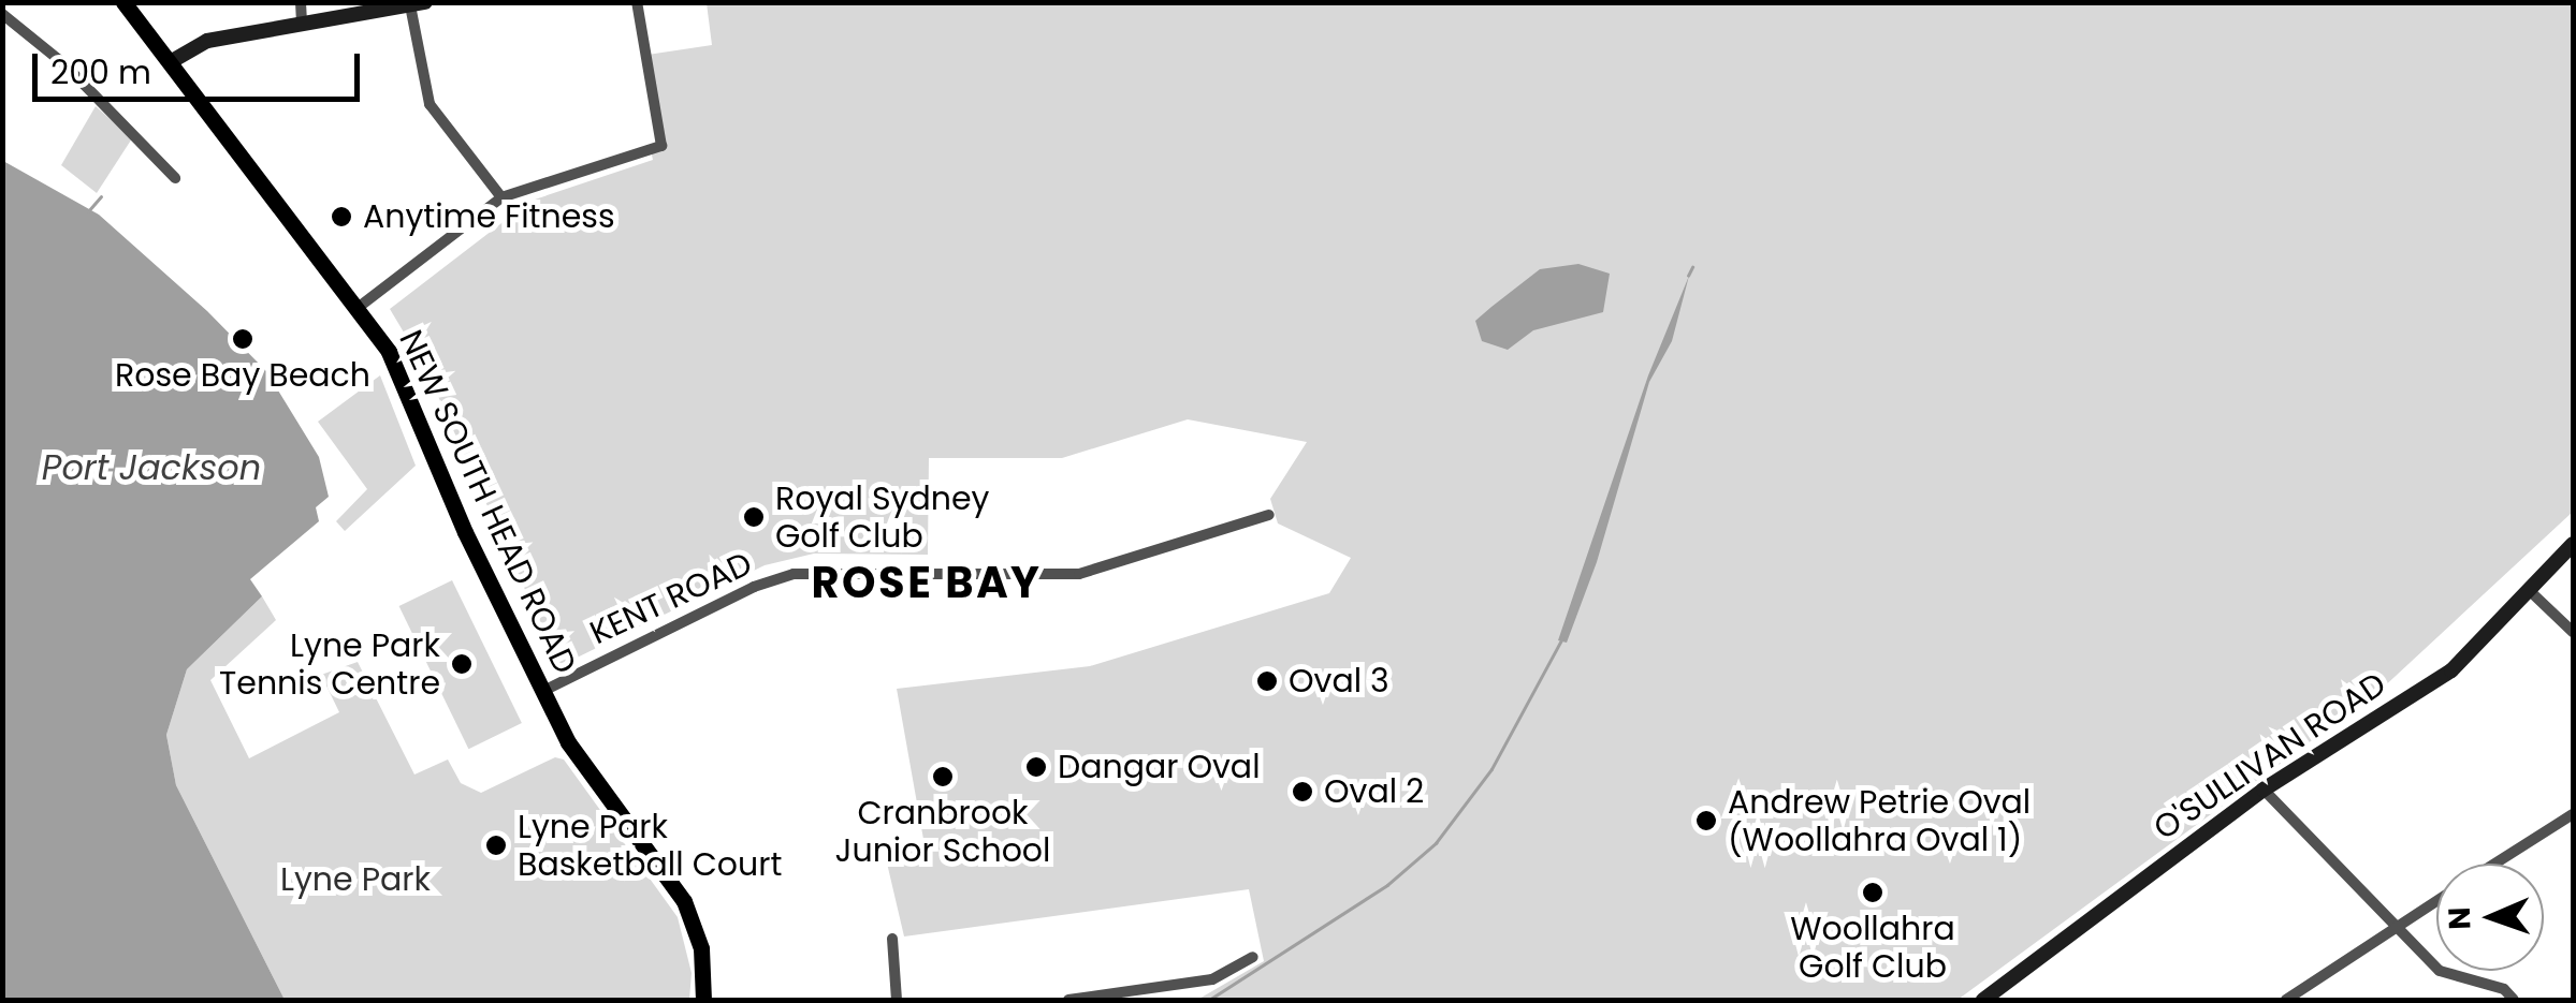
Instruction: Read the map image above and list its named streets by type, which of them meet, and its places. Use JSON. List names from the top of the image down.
{
  "streets": {
    "main road": ["NEW SOUTH HEAD ROAD", "O'SULLIVAN ROAD"],
    "street": ["KENT ROAD"]
  },
  "crossings": [
    ["NEW SOUTH HEAD ROAD", "KENT ROAD"]
  ],
  "districts": ["ROSE BAY"],
  "water": ["Port Jackson"],
  "parks": ["Lyne Park"],
  "places": [
    "Anytime Fitness",
    "Rose Bay Beach",
    "Royal Sydney Golf Club",
    "Lyne Park Tennis Centre",
    "Oval 3",
    "Dangar Oval",
    "Cranbrook Junior School",
    "Oval 2",
    "Andrew Petrie Oval (Woollahra Oval 1)",
    "Lyne Park Basketball Court",
    "Woollahra Golf Club"
  ],
  "scale_bar": "200 m",
  "north": "left"
}
